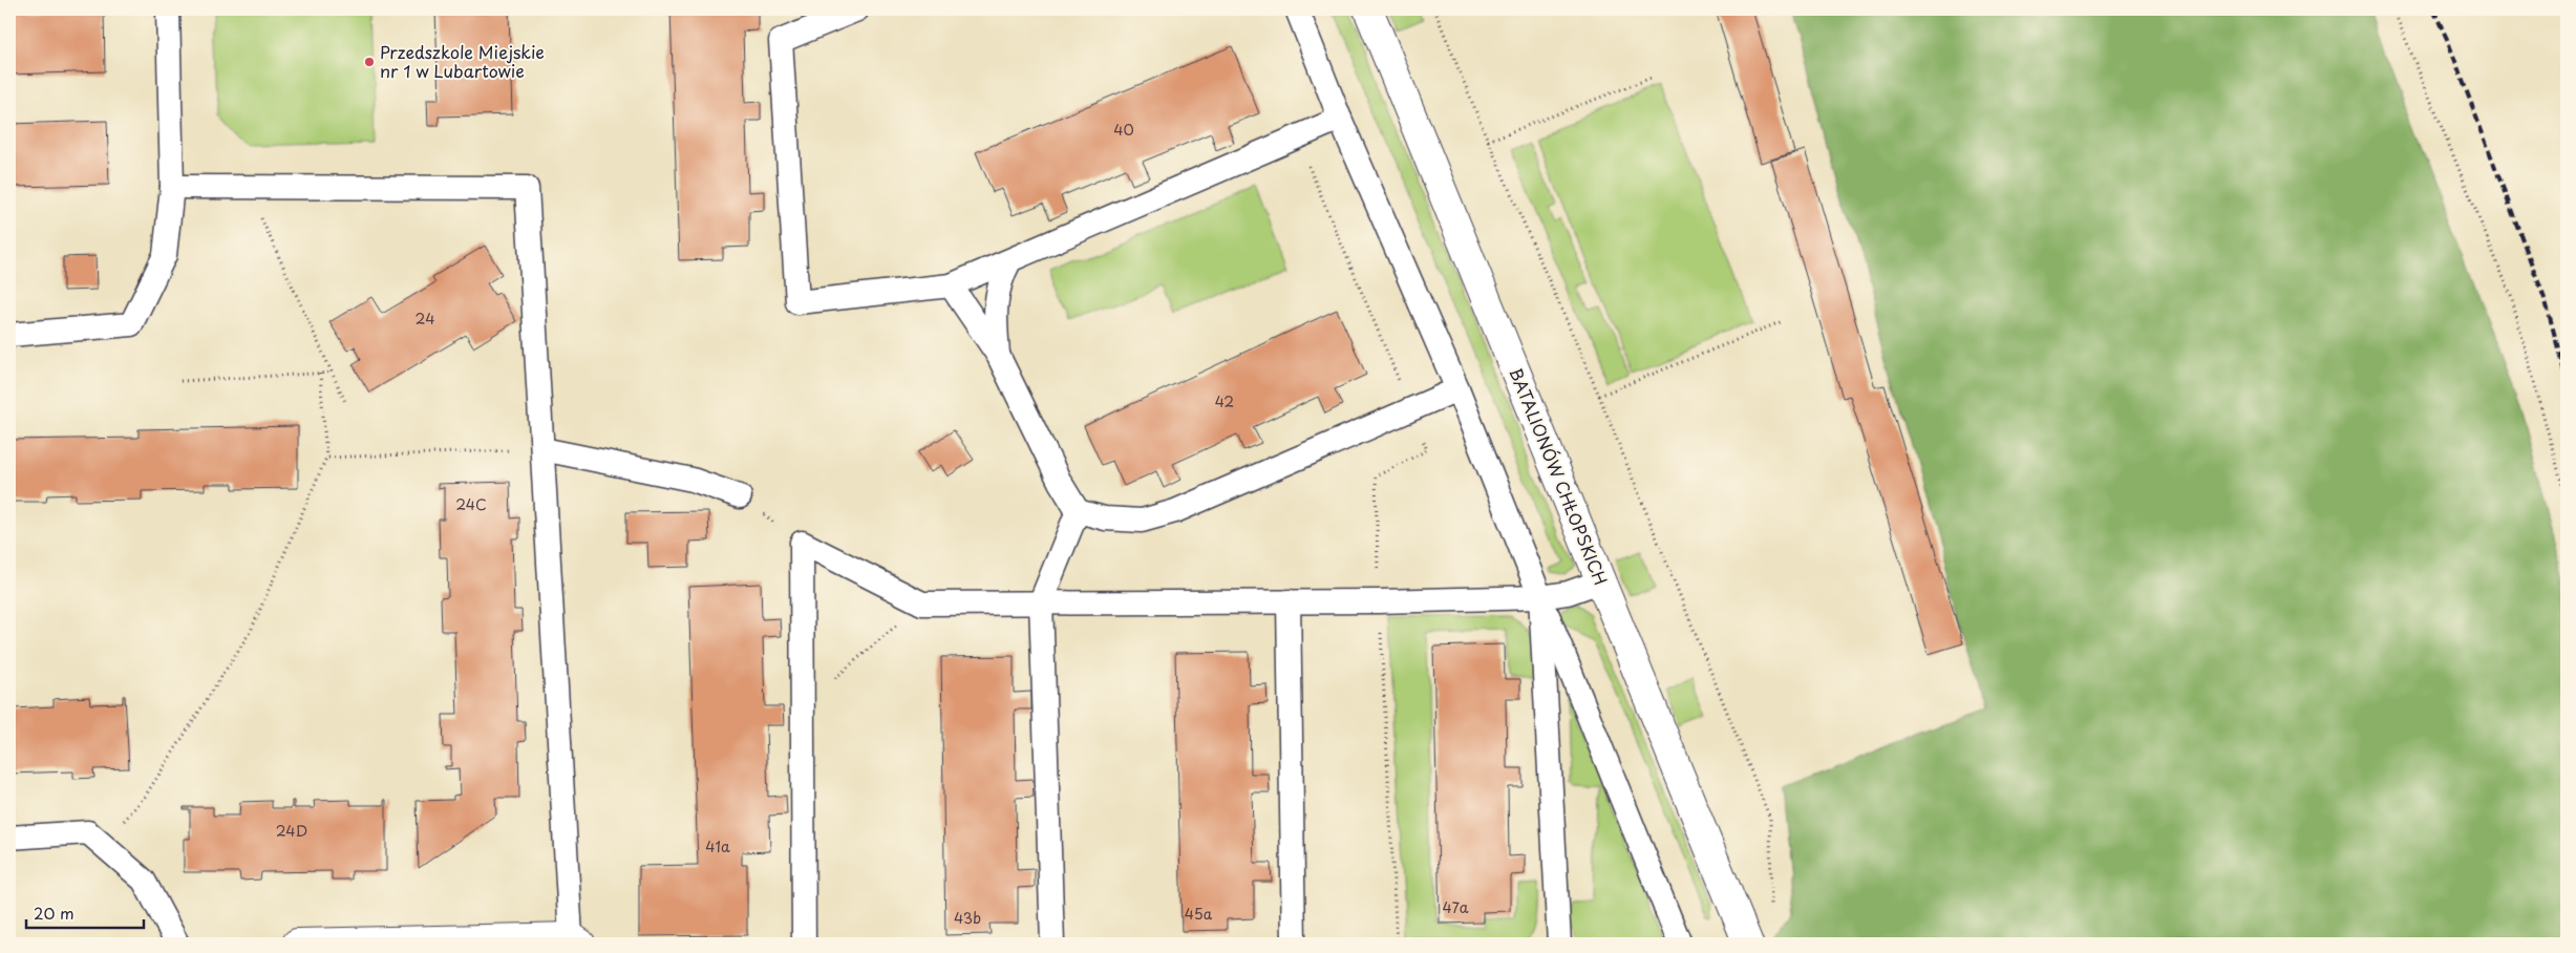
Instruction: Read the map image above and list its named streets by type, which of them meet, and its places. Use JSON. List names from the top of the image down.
{
  "streets": {
    "street": ["BATALIONÓW CHŁOPSKICH"]
  },
  "places": ["Przedszkole Miejskie nr 1 w Lubartowie"],
  "house_numbers": [
    "40",
    "24",
    "42",
    "24C",
    "24D",
    "41a",
    "47a",
    "45a",
    "43b"
  ],
  "scale_bar": "20 m"
}
